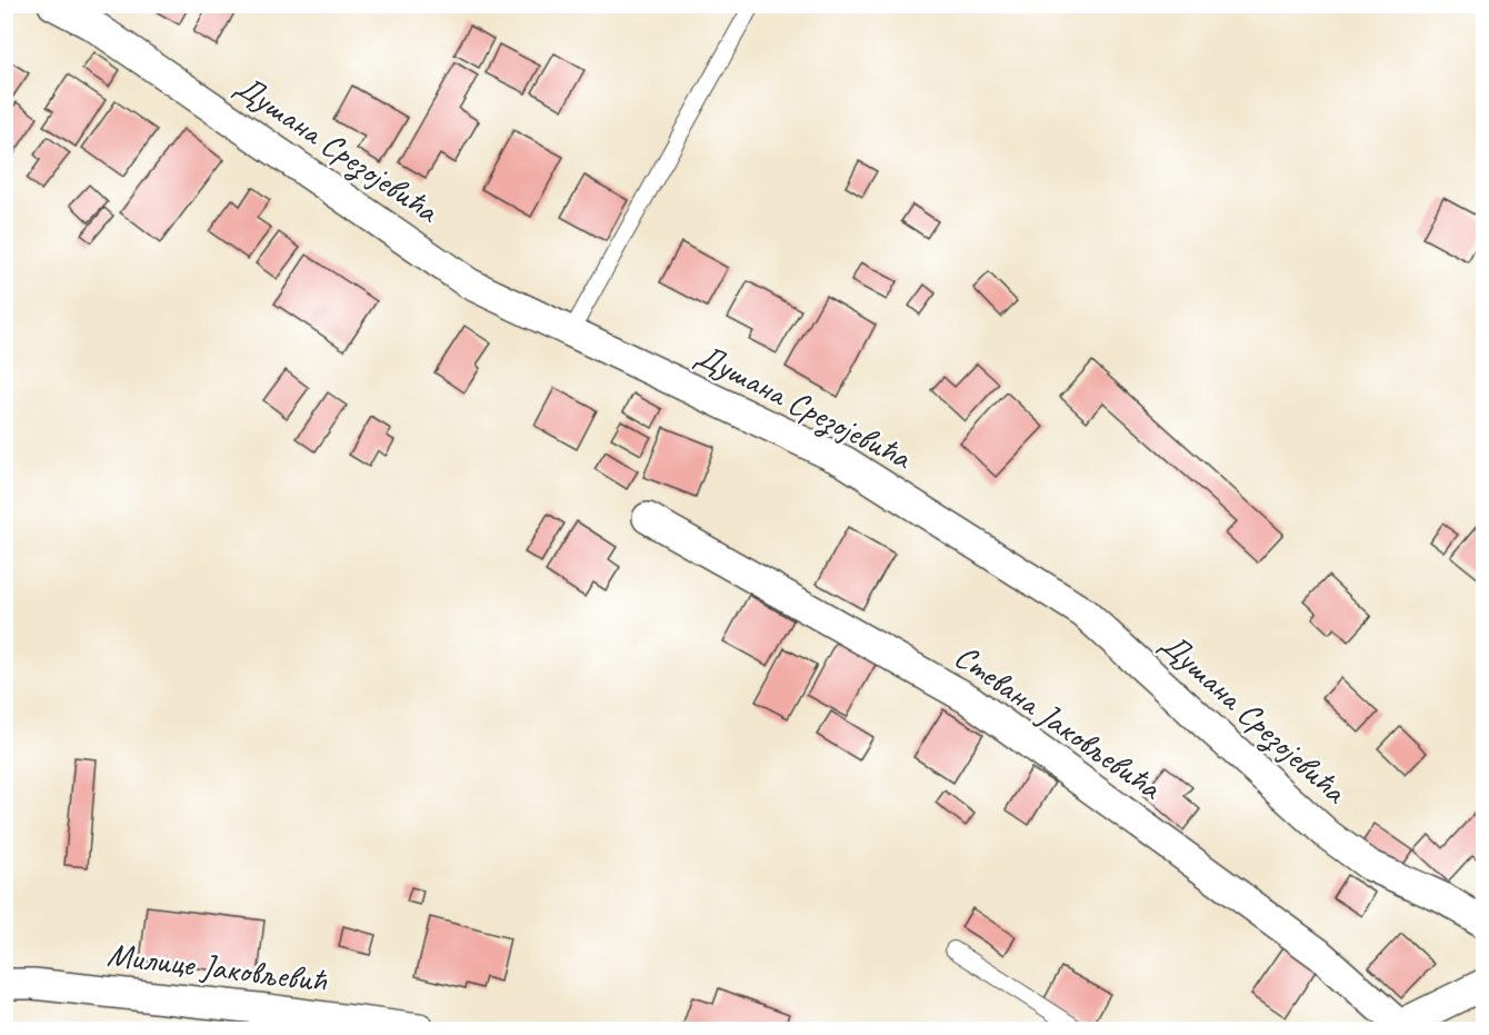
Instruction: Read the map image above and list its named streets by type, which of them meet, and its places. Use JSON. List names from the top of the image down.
{
  "streets": {
    "street": ["Душана Срезојевића", "Стевана Јаковљевића", "Милице Јаковљевић"]
  }
}
